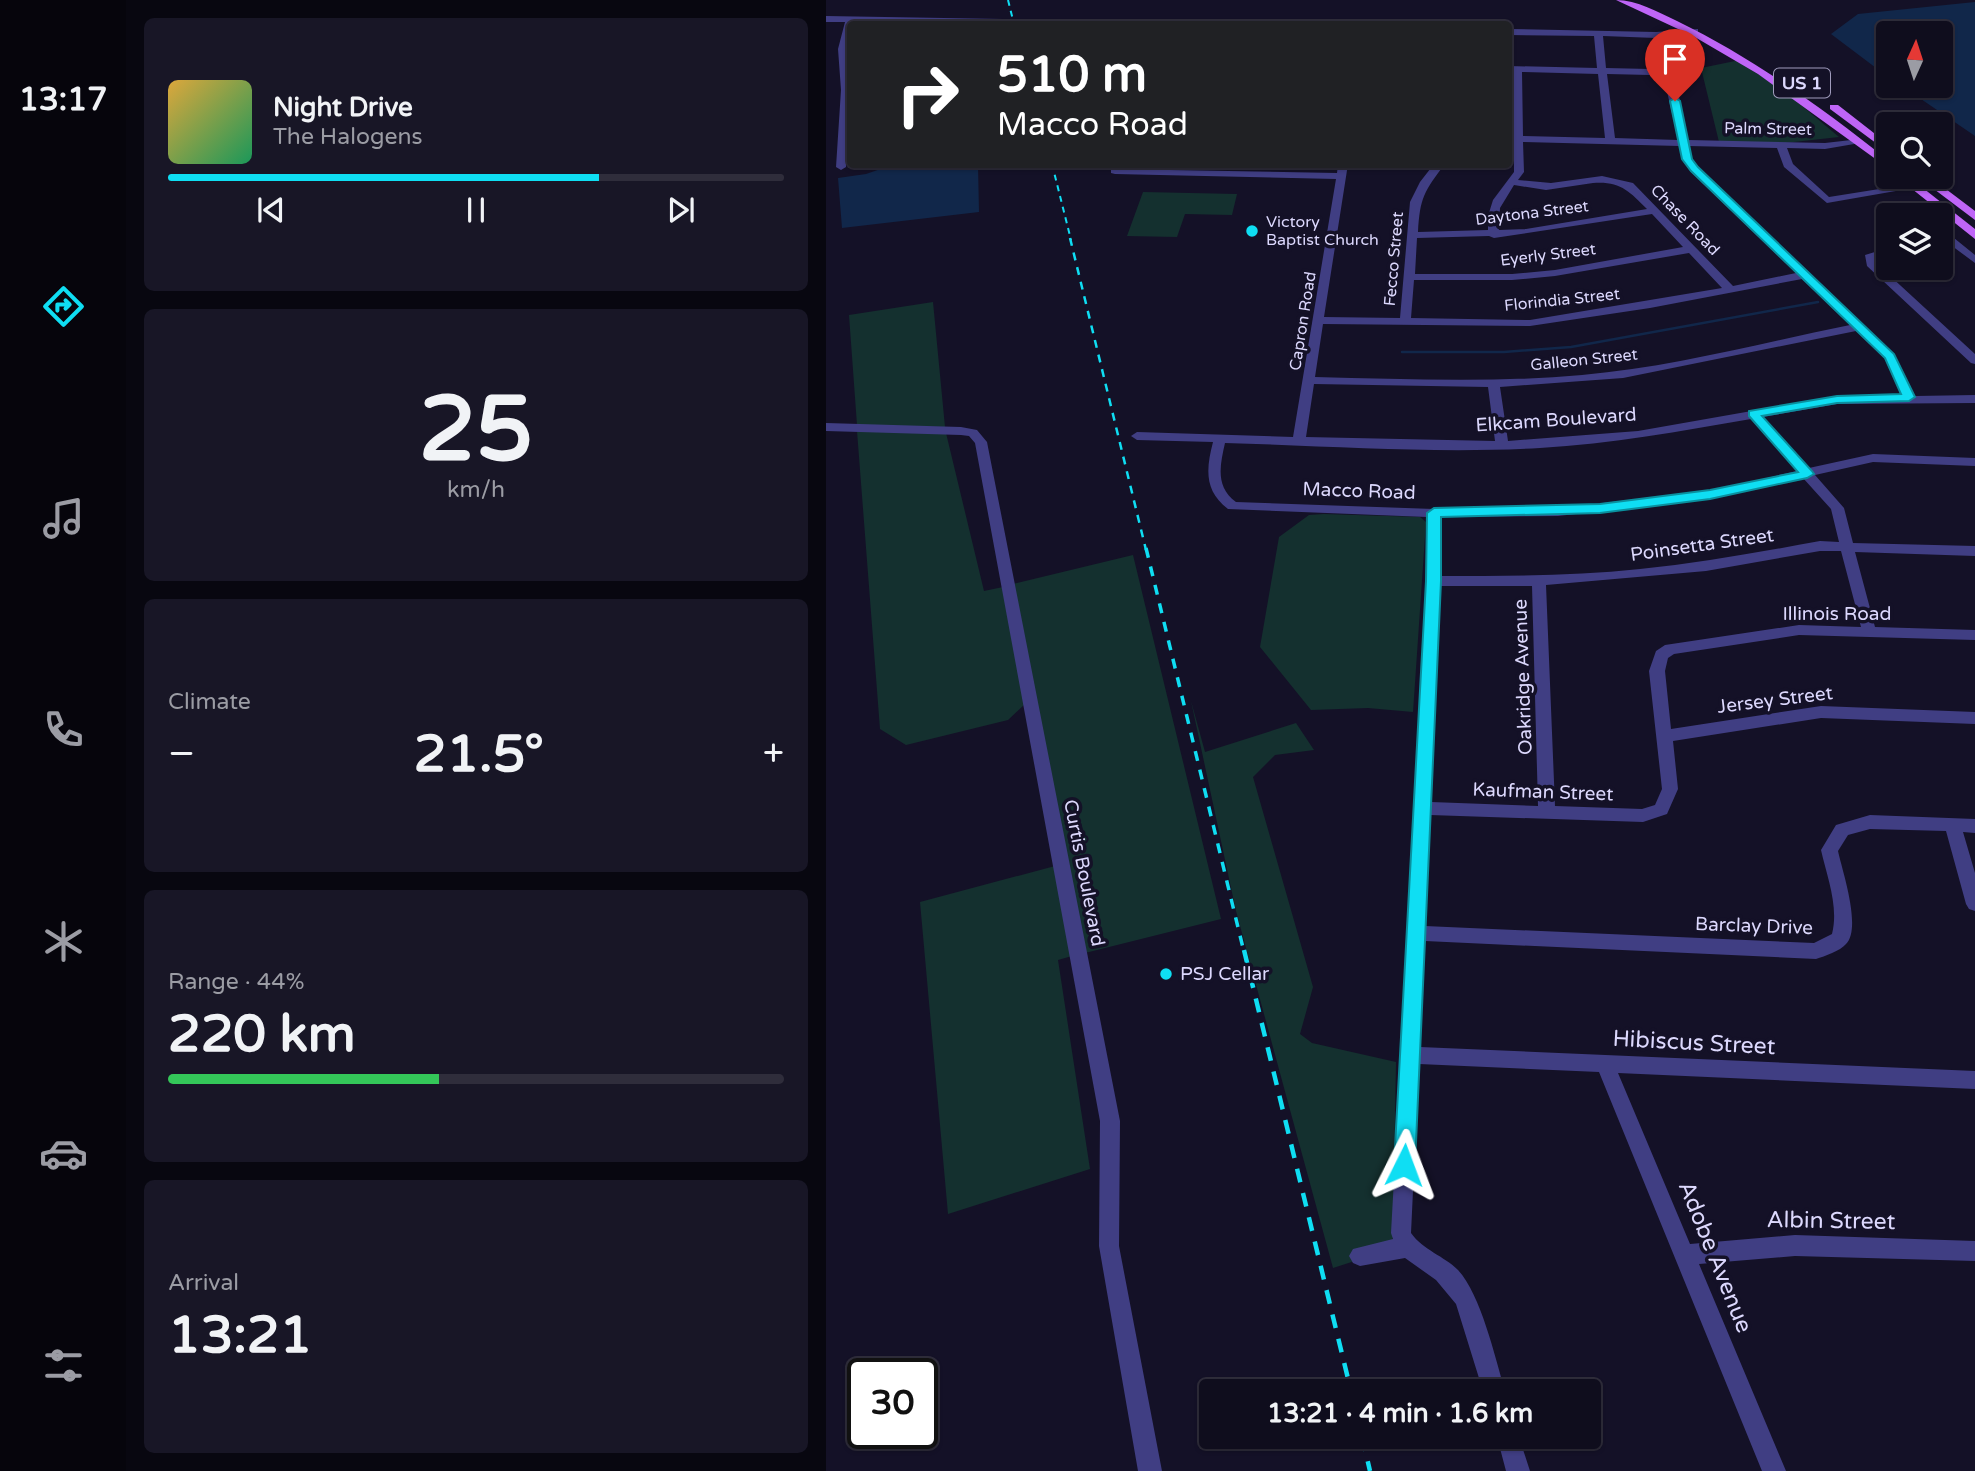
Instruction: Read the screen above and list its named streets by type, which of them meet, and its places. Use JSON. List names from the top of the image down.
{
  "streets": {
    "main road": ["US 1"],
    "street": [
      "Palm Street",
      "Daytona Street",
      "Chase Road",
      "Eyerly Street",
      "Fecco Street",
      "Florindia Street",
      "Capron Road",
      "Galleon Street",
      "Elkcam Boulevard",
      "Macco Road",
      "Poinsetta Street",
      "Illinois Road",
      "Oakridge Avenue",
      "Jersey Street",
      "Kaufman Street",
      "Curtis Boulevard",
      "Barclay Drive",
      "Hibiscus Street",
      "Albin Street",
      "Adobe Avenue"
    ]
  },
  "crossings": [
    ["US 1", "Palm Street"],
    ["Daytona Street", "Chase Road"],
    ["Daytona Street", "Fecco Street"],
    ["Chase Road", "Eyerly Street"],
    ["Chase Road", "Florindia Street"],
    ["Eyerly Street", "Fecco Street"],
    ["Fecco Street", "Florindia Street"],
    ["Florindia Street", "Capron Road"],
    ["Capron Road", "Galleon Street"],
    ["Capron Road", "Elkcam Boulevard"],
    ["Elkcam Boulevard", "Macco Road"],
    ["Poinsetta Street", "Oakridge Avenue"],
    ["Illinois Road", "Jersey Street"],
    ["Illinois Road", "Kaufman Street"],
    ["Oakridge Avenue", "Kaufman Street"],
    ["Jersey Street", "Kaufman Street"],
    ["Hibiscus Street", "Adobe Avenue"],
    ["Albin Street", "Adobe Avenue"]
  ],
  "places": ["Victory Baptist Church", "PSJ Cellar"],
  "north": "top",
  "page": {
    "tabs": "13:17",
    "turn": ["510 m", "Macco Road"],
    "song": ["Night Drive", "The Halogens"],
    "tile": [
      ["25", "km/h"],
      "Climate",
      ["Range · 44%", "220 km"],
      ["Arrival", "13:21"]
    ],
    "heat": ["−", "21.5°", "+"],
    "limit": "30",
    "trip": "13:21 · 4 min · 1.6 km"
  }
}
